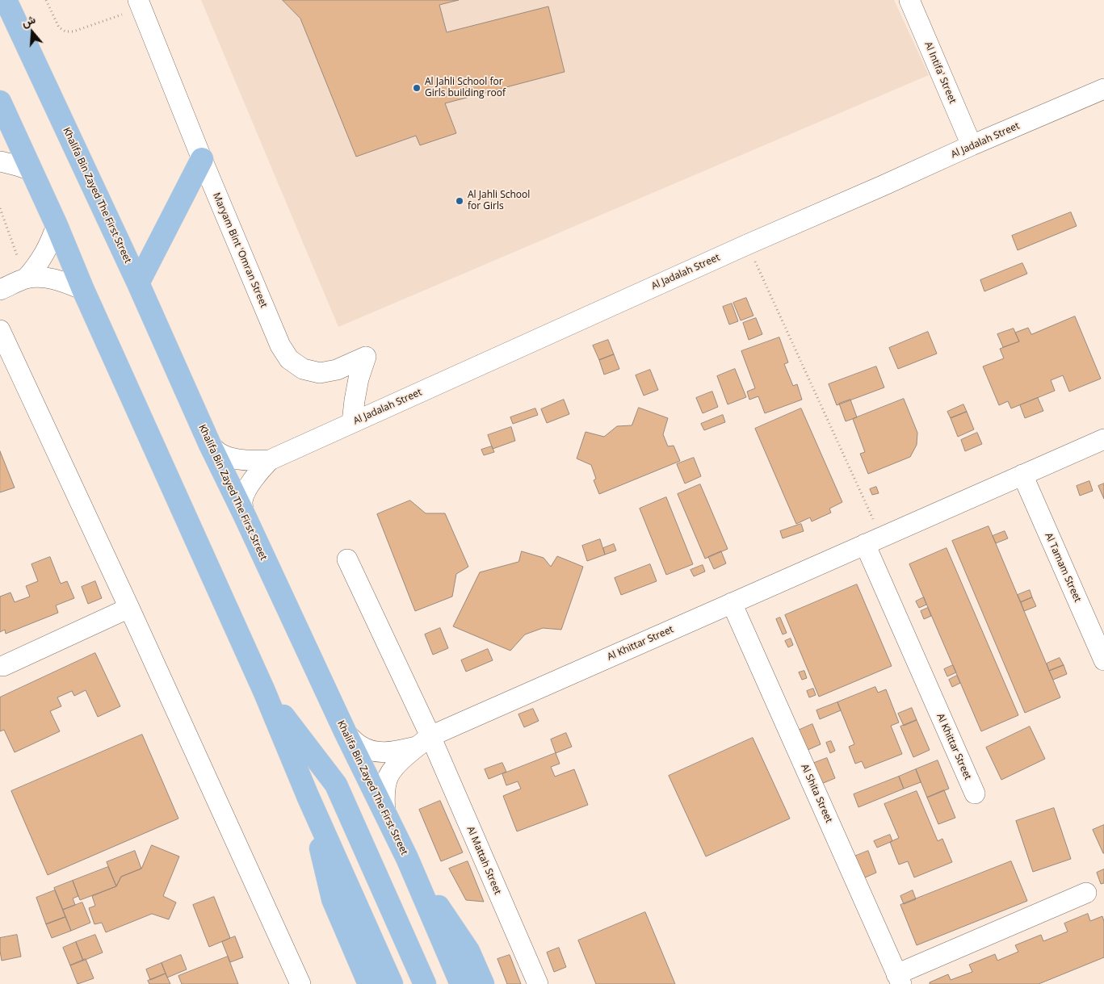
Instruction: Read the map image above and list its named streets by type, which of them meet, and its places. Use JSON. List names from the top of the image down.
{
  "streets": {
    "main road": ["Khalifa Bin Zayed The First Street"],
    "street": [
      "Al Intifa' Street",
      "Al Jadalah Street",
      "Maryam Bint 'Omran Street",
      "Al Tamam Street",
      "Al Khittar Street",
      "Al Shita Street",
      "Al Mattah Street"
    ]
  },
  "crossings": [
    ["Al Intifa' Street", "Al Jadalah Street"],
    ["Al Jadalah Street", "Khalifa Bin Zayed The First Street"],
    ["Al Jadalah Street", "Maryam Bint 'Omran Street"],
    ["Khalifa Bin Zayed The First Street", "Al Khittar Street"],
    ["Al Tamam Street", "Al Khittar Street"],
    ["Al Khittar Street", "Al Shita Street"],
    ["Al Khittar Street", "Al Mattah Street"]
  ],
  "places": ["Al Jahli School for Girls building roof", "Al Jahli School for Girls"],
  "north": "top"
}
